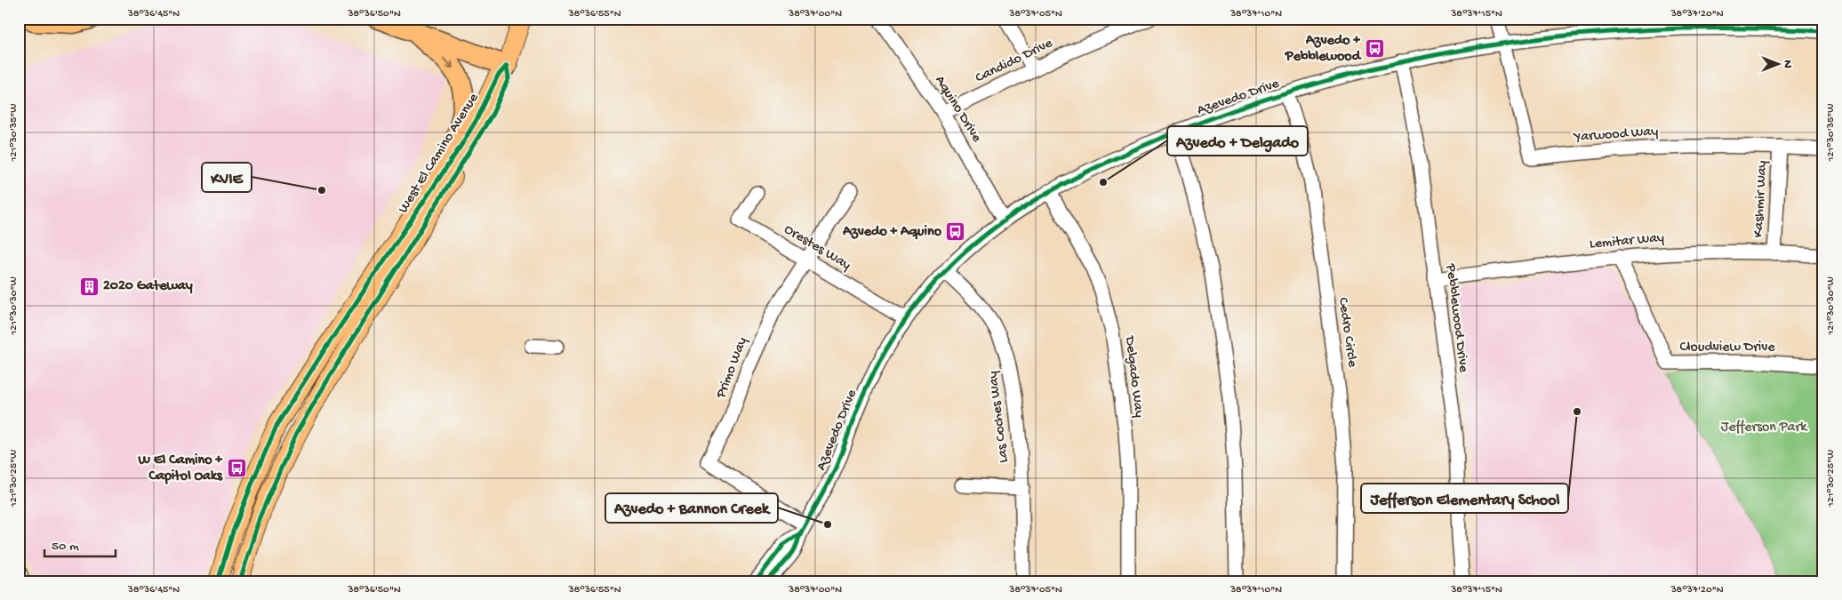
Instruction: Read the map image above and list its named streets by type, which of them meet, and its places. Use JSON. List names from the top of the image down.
{
  "streets": {
    "main road": ["West El Camino Avenue"],
    "street": [
      "Candido Drive",
      "Azevedo Drive",
      "Aquino Drive",
      "Yarwood Way",
      "Kashmir Way",
      "Lemitar Way",
      "Orestes Way",
      "Pebblewood Drive",
      "Cedro Circle",
      "Cloudview Drive",
      "Primo Way",
      "Delgado Way",
      "Las Coches Way"
    ]
  },
  "crossings": [
    ["Candido Drive", "Aquino Drive"],
    ["Azevedo Drive", "Aquino Drive"],
    ["Azevedo Drive", "Yarwood Way"],
    ["Azevedo Drive", "Orestes Way"],
    ["Azevedo Drive", "Pebblewood Drive"],
    ["Azevedo Drive", "Cedro Circle"],
    ["Azevedo Drive", "Primo Way"],
    ["Azevedo Drive", "Delgado Way"],
    ["Azevedo Drive", "Las Coches Way"],
    ["Yarwood Way", "Kashmir Way"],
    ["Kashmir Way", "Lemitar Way"],
    ["Lemitar Way", "Pebblewood Drive"],
    ["Lemitar Way", "Cloudview Drive"],
    ["Orestes Way", "Primo Way"]
  ],
  "parks": ["Jefferson Park"],
  "places": {
    "bus stop": ["Azvedo + Pebblewood", "Azvedo + Aquino", "W El Camino + Capitol Oaks"],
    "other": [
      "Azvedo + Delgado",
      "KVIE",
      "Jefferson Elementary School",
      "Azvedo + Bannon Creek"
    ],
    "building": ["2020 Gateway"]
  },
  "scale_bar": "50 m",
  "north": "right",
  "coordinates": [
    "38°36'45\"N",
    "38°36'50\"N",
    "38°36'55\"N",
    "38°37'00\"N",
    "38°37'05\"N",
    "38°37'10\"N",
    "38°37'15\"N",
    "38°37'20\"N",
    "121°30'35\"W",
    "121°30'30\"W",
    "121°30'25\"W"
  ]
}
